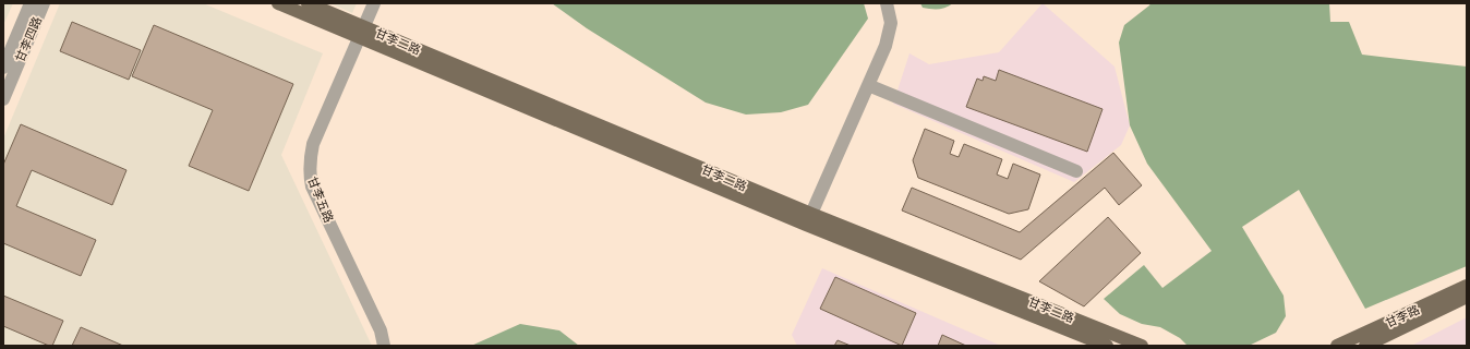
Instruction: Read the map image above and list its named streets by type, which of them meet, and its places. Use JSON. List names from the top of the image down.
{
  "streets": {
    "main road": ["甘李二路", "甘李路"],
    "street": ["甘李四路", "甘李五路"]
  },
  "crossings": [
    ["甘李二路", "甘李五路"]
  ]
}
